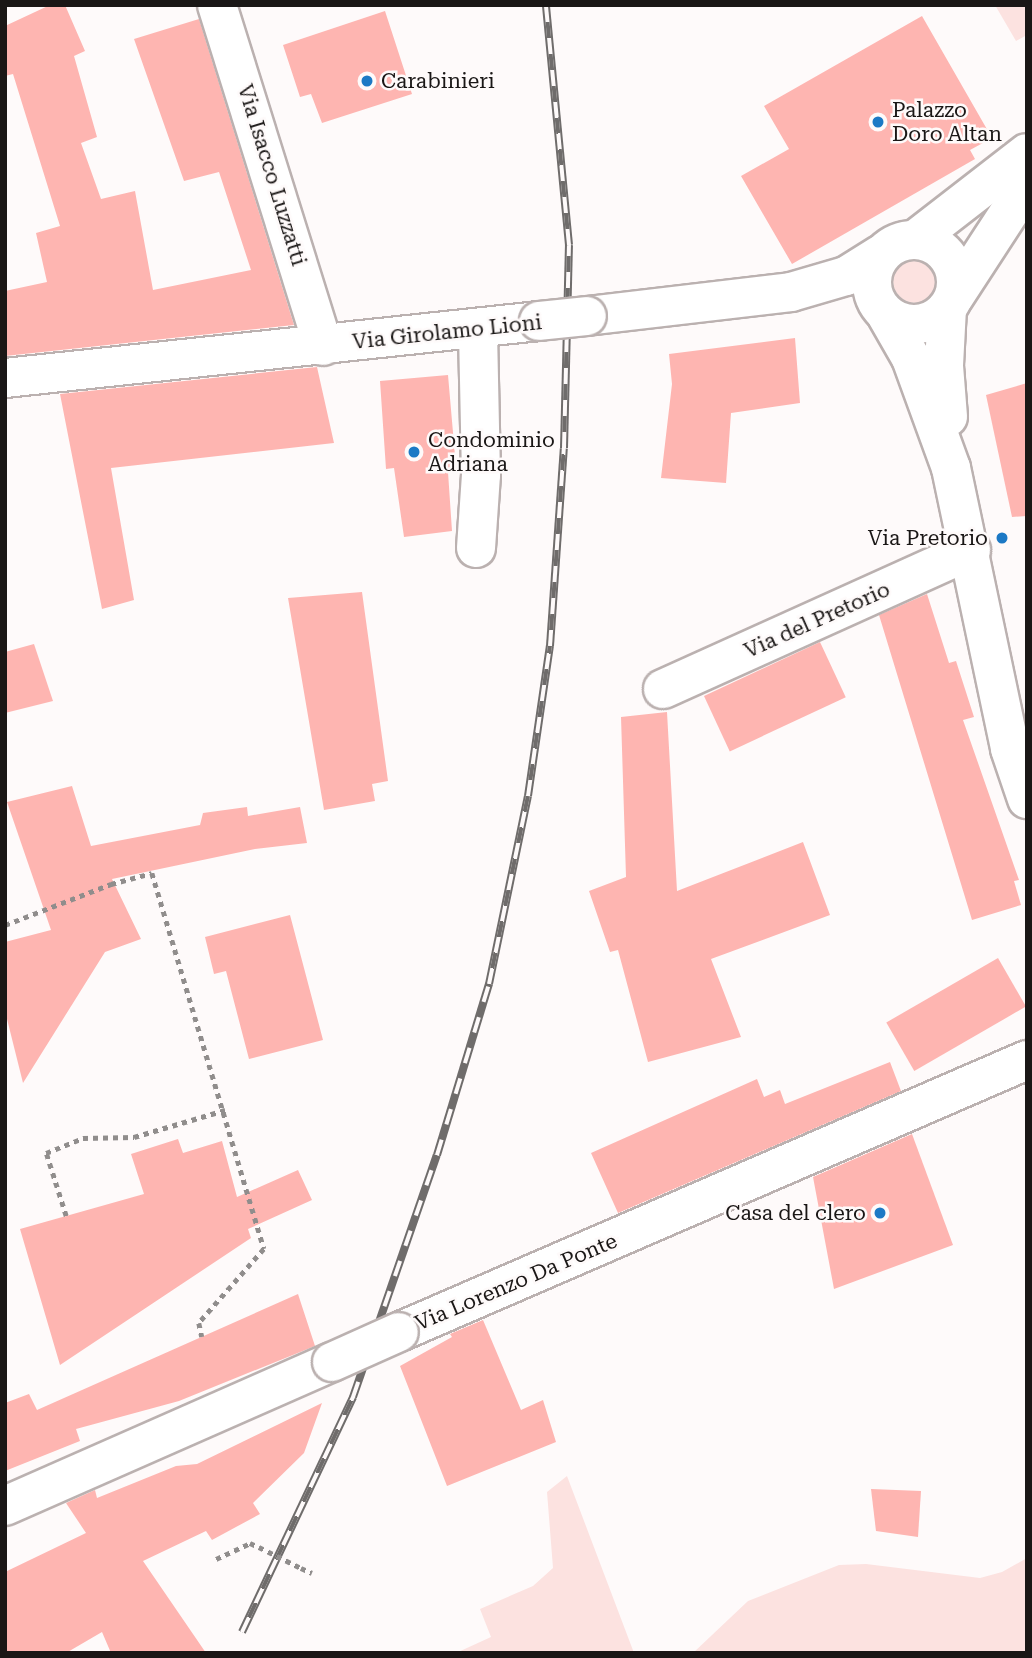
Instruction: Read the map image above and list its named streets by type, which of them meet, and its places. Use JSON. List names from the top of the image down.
{
  "streets": {
    "street": [
      "Via Isacco Luzzatti",
      "Via Girolamo Lioni",
      "Via del Pretorio",
      "Via Lorenzo Da Ponte"
    ]
  },
  "crossings": [
    ["Via Isacco Luzzatti", "Via Girolamo Lioni"]
  ],
  "places": [
    "Carabinieri",
    "Palazzo Doro Altan",
    "Condominio Adriana",
    "Via Pretorio",
    "Casa del clero"
  ]
}
